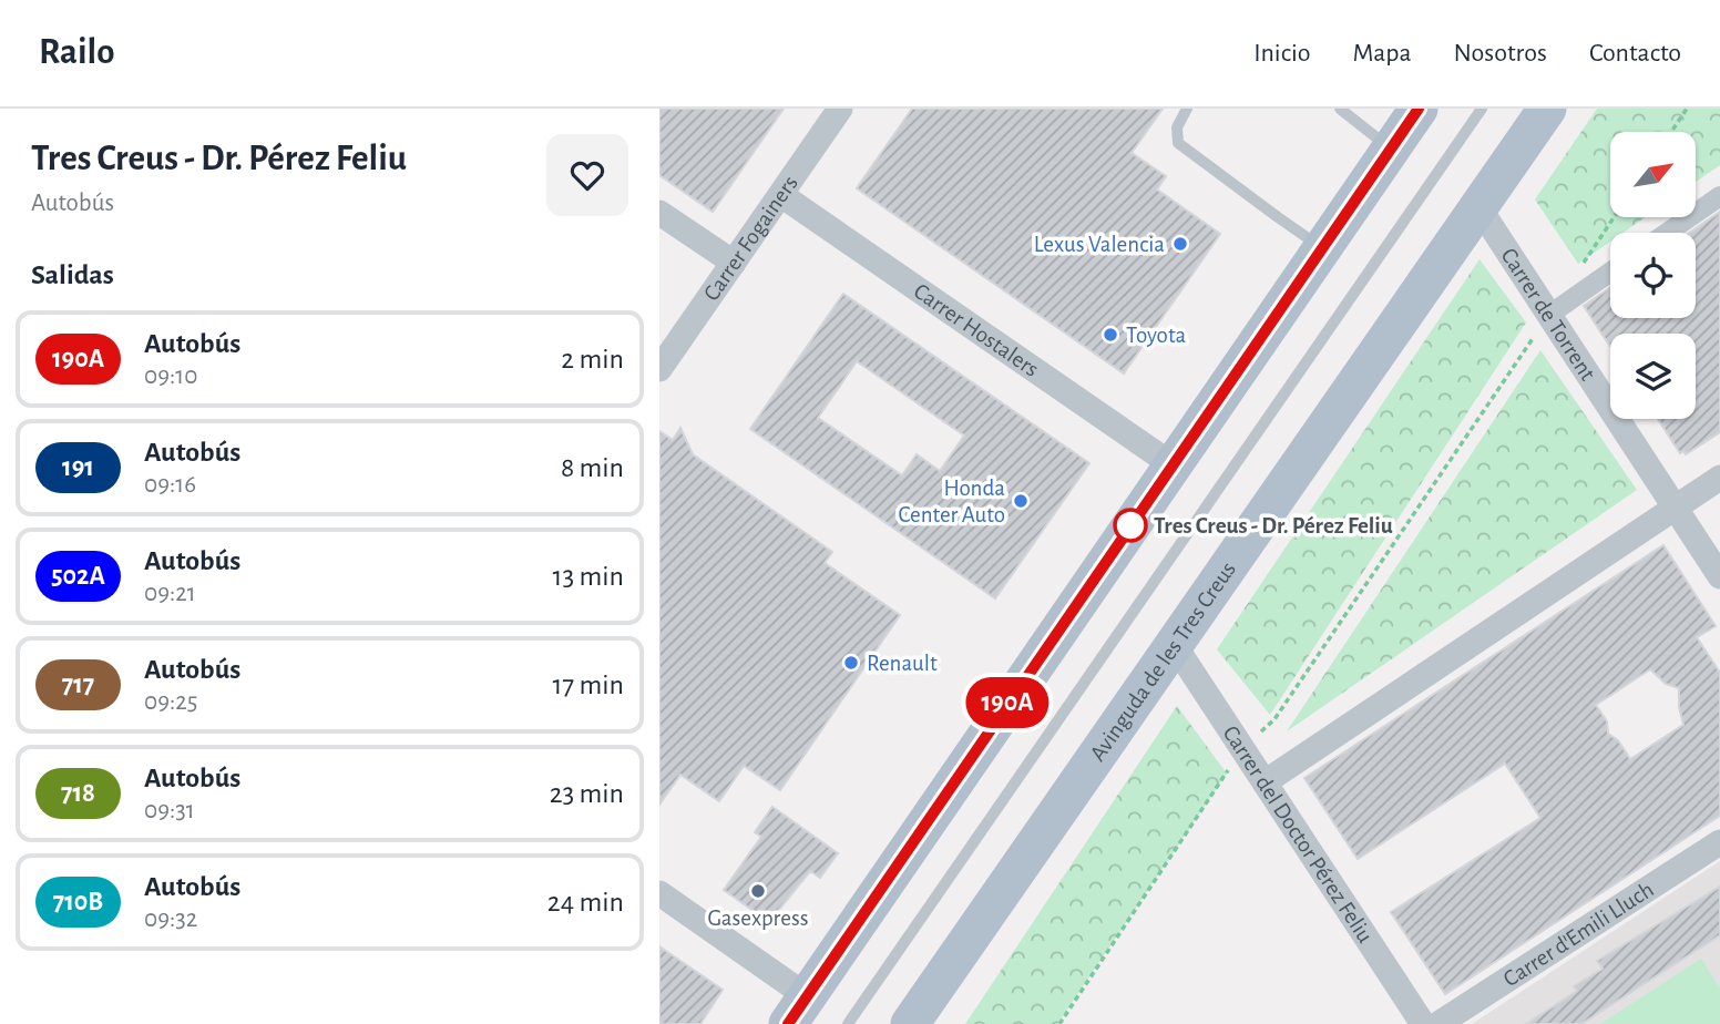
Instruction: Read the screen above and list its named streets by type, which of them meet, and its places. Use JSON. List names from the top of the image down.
{
  "streets": {
    "main road": ["Avinguda de les Tres Creus"],
    "street": [
      "Carrer Fogainers",
      "Carrer de Torrent",
      "Carrer Hostalers",
      "Carrer del Doctor Pérez Feliu",
      "Carrer d'Emili Lluch"
    ]
  },
  "crossings": [
    ["Carrer Fogainers", "Carrer Hostalers"],
    ["Carrer de Torrent", "Avinguda de les Tres Creus"],
    ["Avinguda de les Tres Creus", "Carrer del Doctor Pérez Feliu"]
  ],
  "places": [
    "Lexus Valencia",
    "Toyota",
    "Honda Center Auto",
    "Tres Creus - Dr. Pérez Feliu",
    "Renault",
    "Gasexpress"
  ],
  "lines": ["bus line 190A"],
  "north": "top right",
  "page": {
    "header": "Railo",
    "nav": [
      "Inicio",
      "Mapa",
      "Nosotros",
      "Contacto"
    ],
    "heading": [
      ["Tres Creus - Dr. Pérez Feliu", "Autobús"],
      "Salidas"
    ],
    "on_map": "190A",
    "list": [
      {
        "mark": "190A",
        "name": "Autobús",
        "note": "09:10",
        "value": "2 min"
      },
      {
        "mark": "191",
        "name": "Autobús",
        "note": "09:16",
        "value": "8 min"
      },
      {
        "mark": "502A",
        "name": "Autobús",
        "note": "09:21",
        "value": "13 min"
      },
      {
        "mark": "717",
        "name": "Autobús",
        "note": "09:25",
        "value": "17 min"
      },
      {
        "mark": "718",
        "name": "Autobús",
        "note": "09:31",
        "value": "23 min"
      },
      {
        "mark": "710B",
        "name": "Autobús",
        "note": "09:32",
        "value": "24 min"
      }
    ]
  }
}
